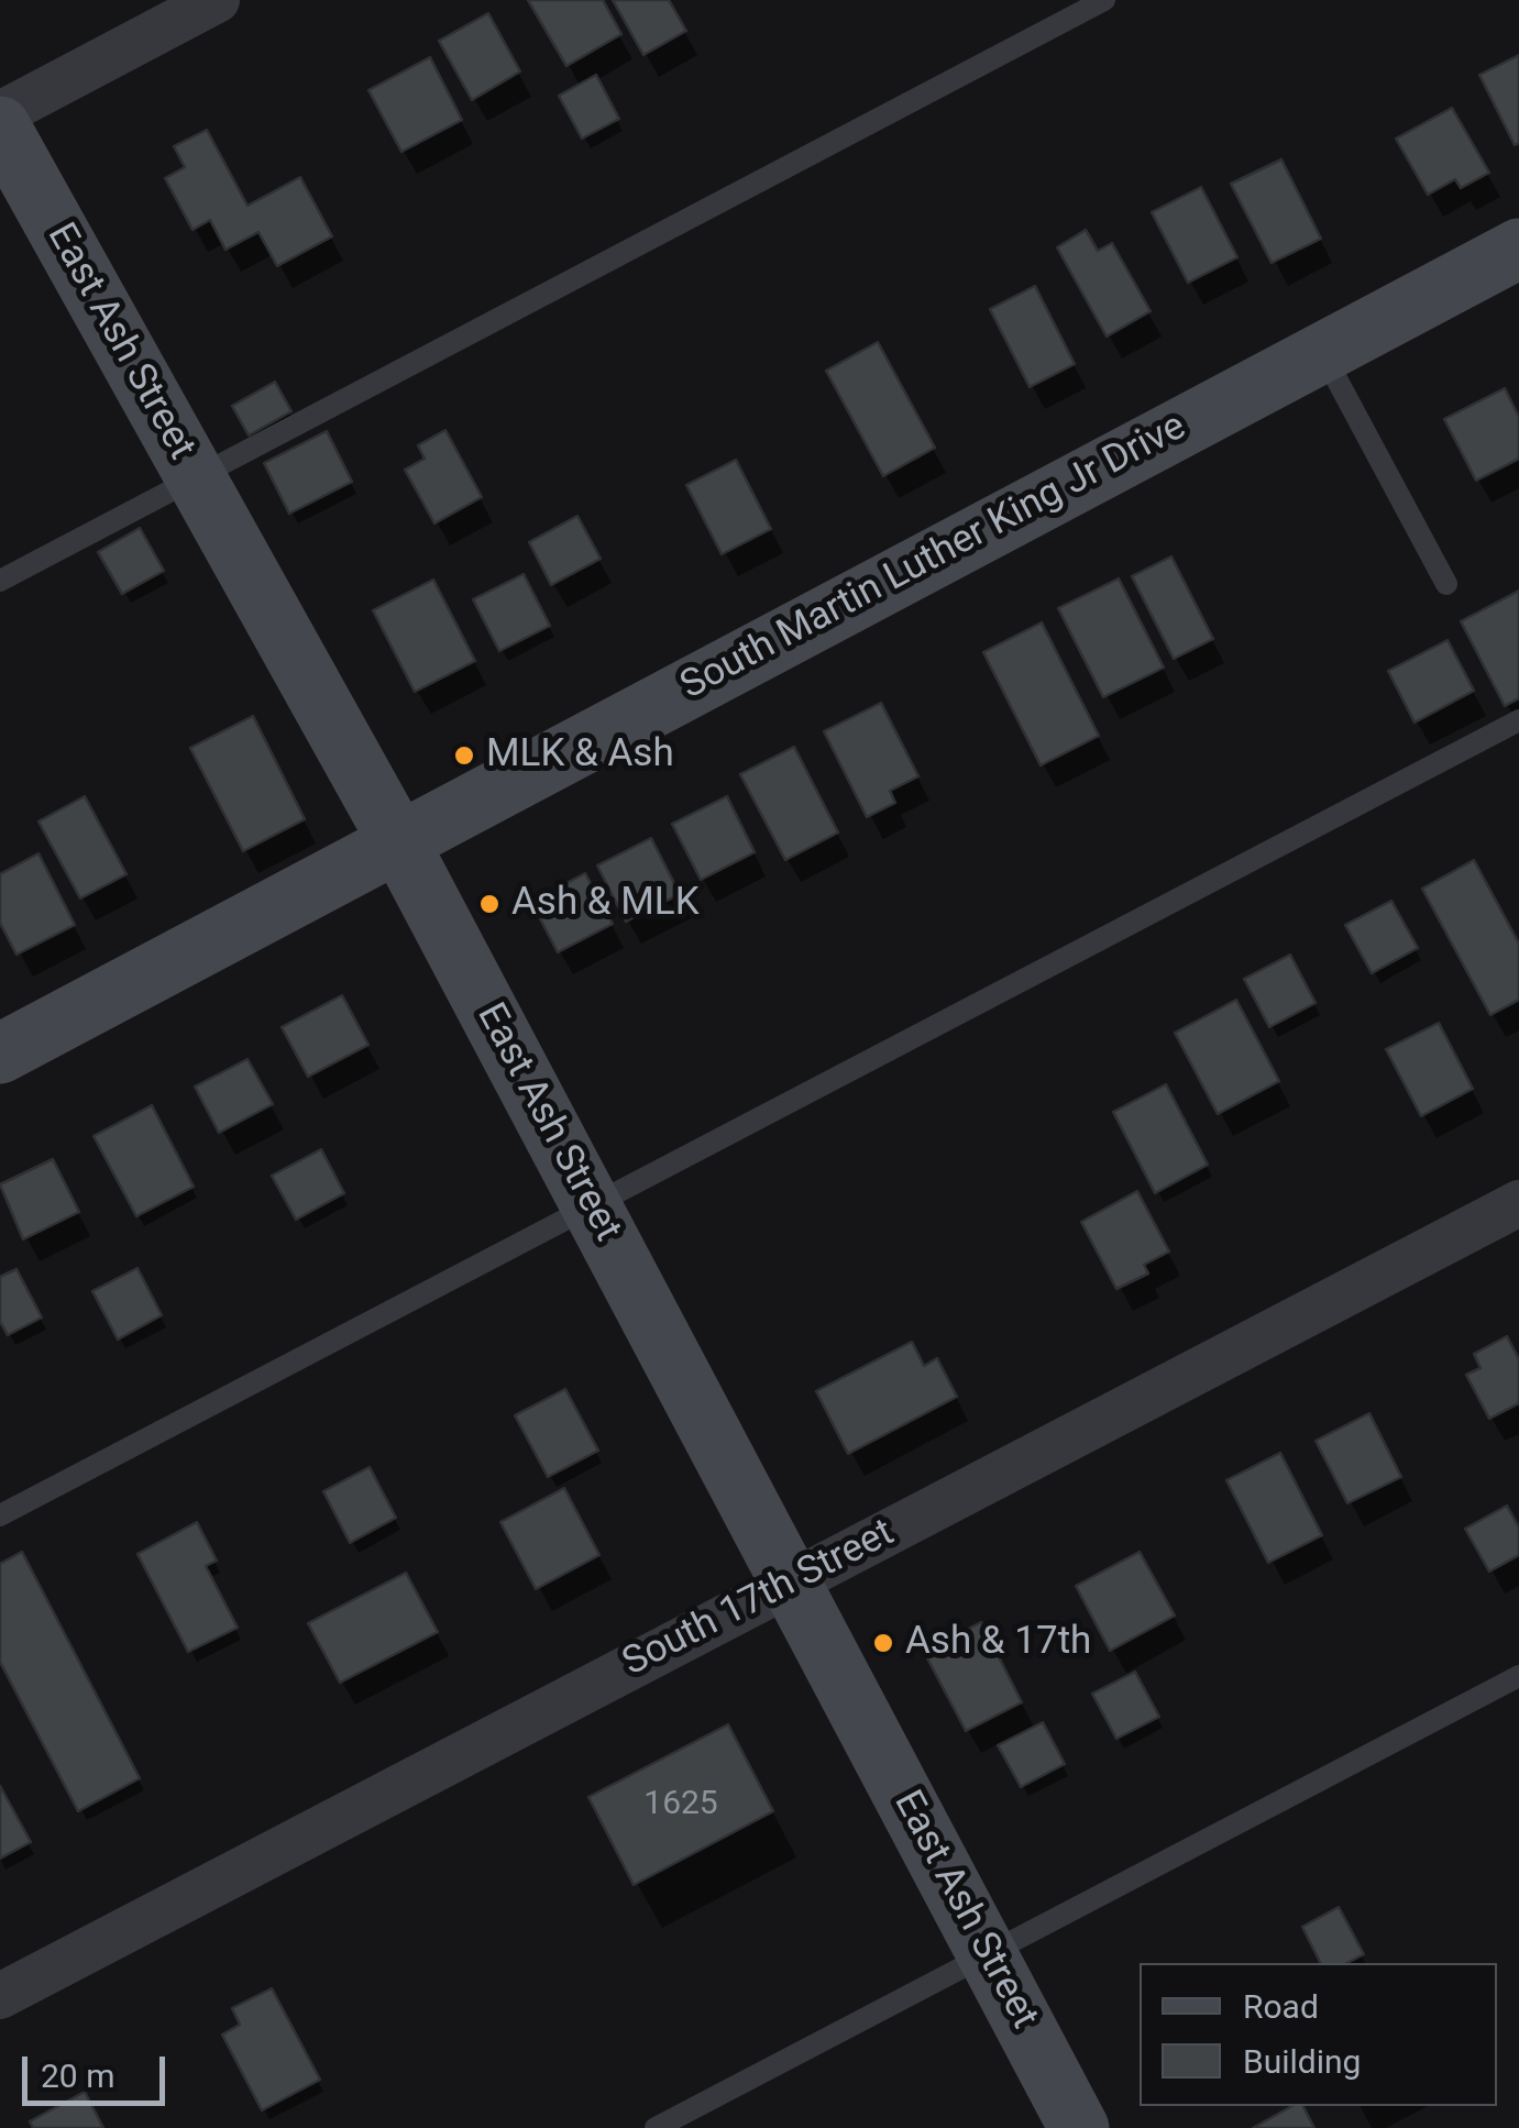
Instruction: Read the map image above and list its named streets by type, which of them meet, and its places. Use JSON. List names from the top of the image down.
{
  "streets": {
    "street": ["East Ash Street", "South Martin Luther King Jr Drive", "South 17th Street"]
  },
  "crossings": [
    ["East Ash Street", "South Martin Luther King Jr Drive"],
    ["East Ash Street", "South 17th Street"]
  ],
  "places": ["MLK & Ash", "Ash & MLK", "Ash & 17th"],
  "house_numbers": ["1625"],
  "legend": ["Road", "Building"],
  "scale_bar": "20 m"
}
